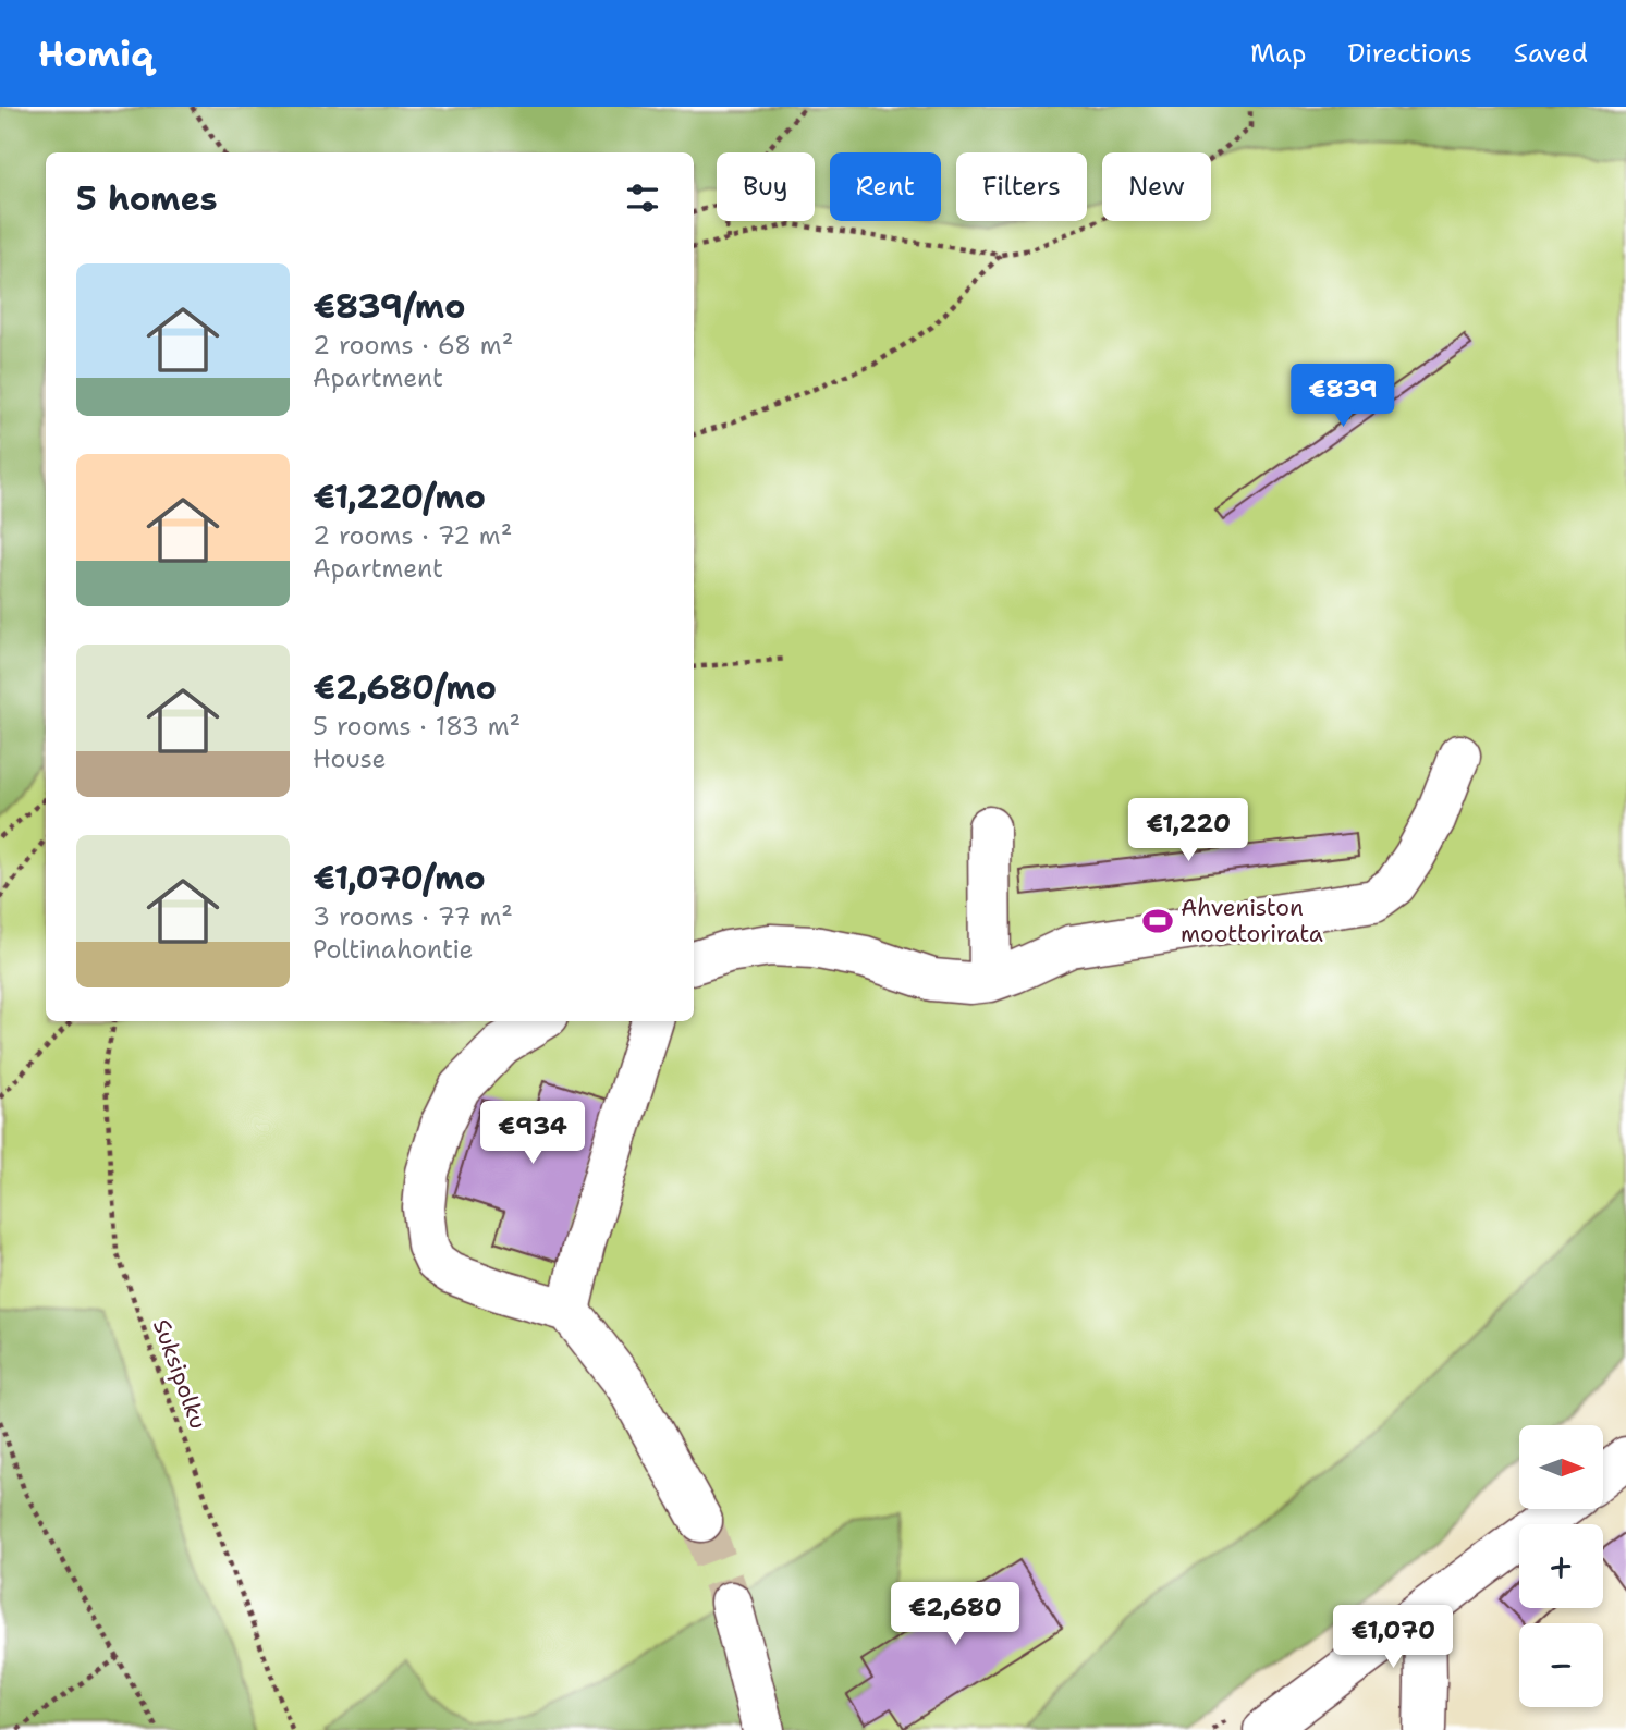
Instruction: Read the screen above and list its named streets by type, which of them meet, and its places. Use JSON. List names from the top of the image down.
{
  "streets": {
    "path": ["Suksipolku"]
  },
  "places": {
    "sports": ["Ahveniston moottorirata"]
  },
  "north": "right",
  "page": {
    "header": "Homiq",
    "nav": ["Map", "Directions", "Saved"],
    "chip": [
      "Buy",
      "Rent",
      "Filters",
      "New"
    ],
    "heading": "5 homes",
    "list": [
      {
        "name": "€839/mo",
        "note": "2 rooms · 68 m² · Apartment"
      },
      {
        "name": "€1,220/mo",
        "note": "2 rooms · 72 m² · Apartment"
      },
      {
        "name": "€2,680/mo",
        "note": "5 rooms · 183 m² · House"
      },
      {
        "name": "€1,070/mo",
        "note": "3 rooms · 77 m² · Poltinahontie"
      }
    ],
    "price": [
      "€839",
      "€1,220",
      "€934",
      "€2,680",
      "€1,070"
    ],
    "map_buttons": ["+", "−"]
  }
}
